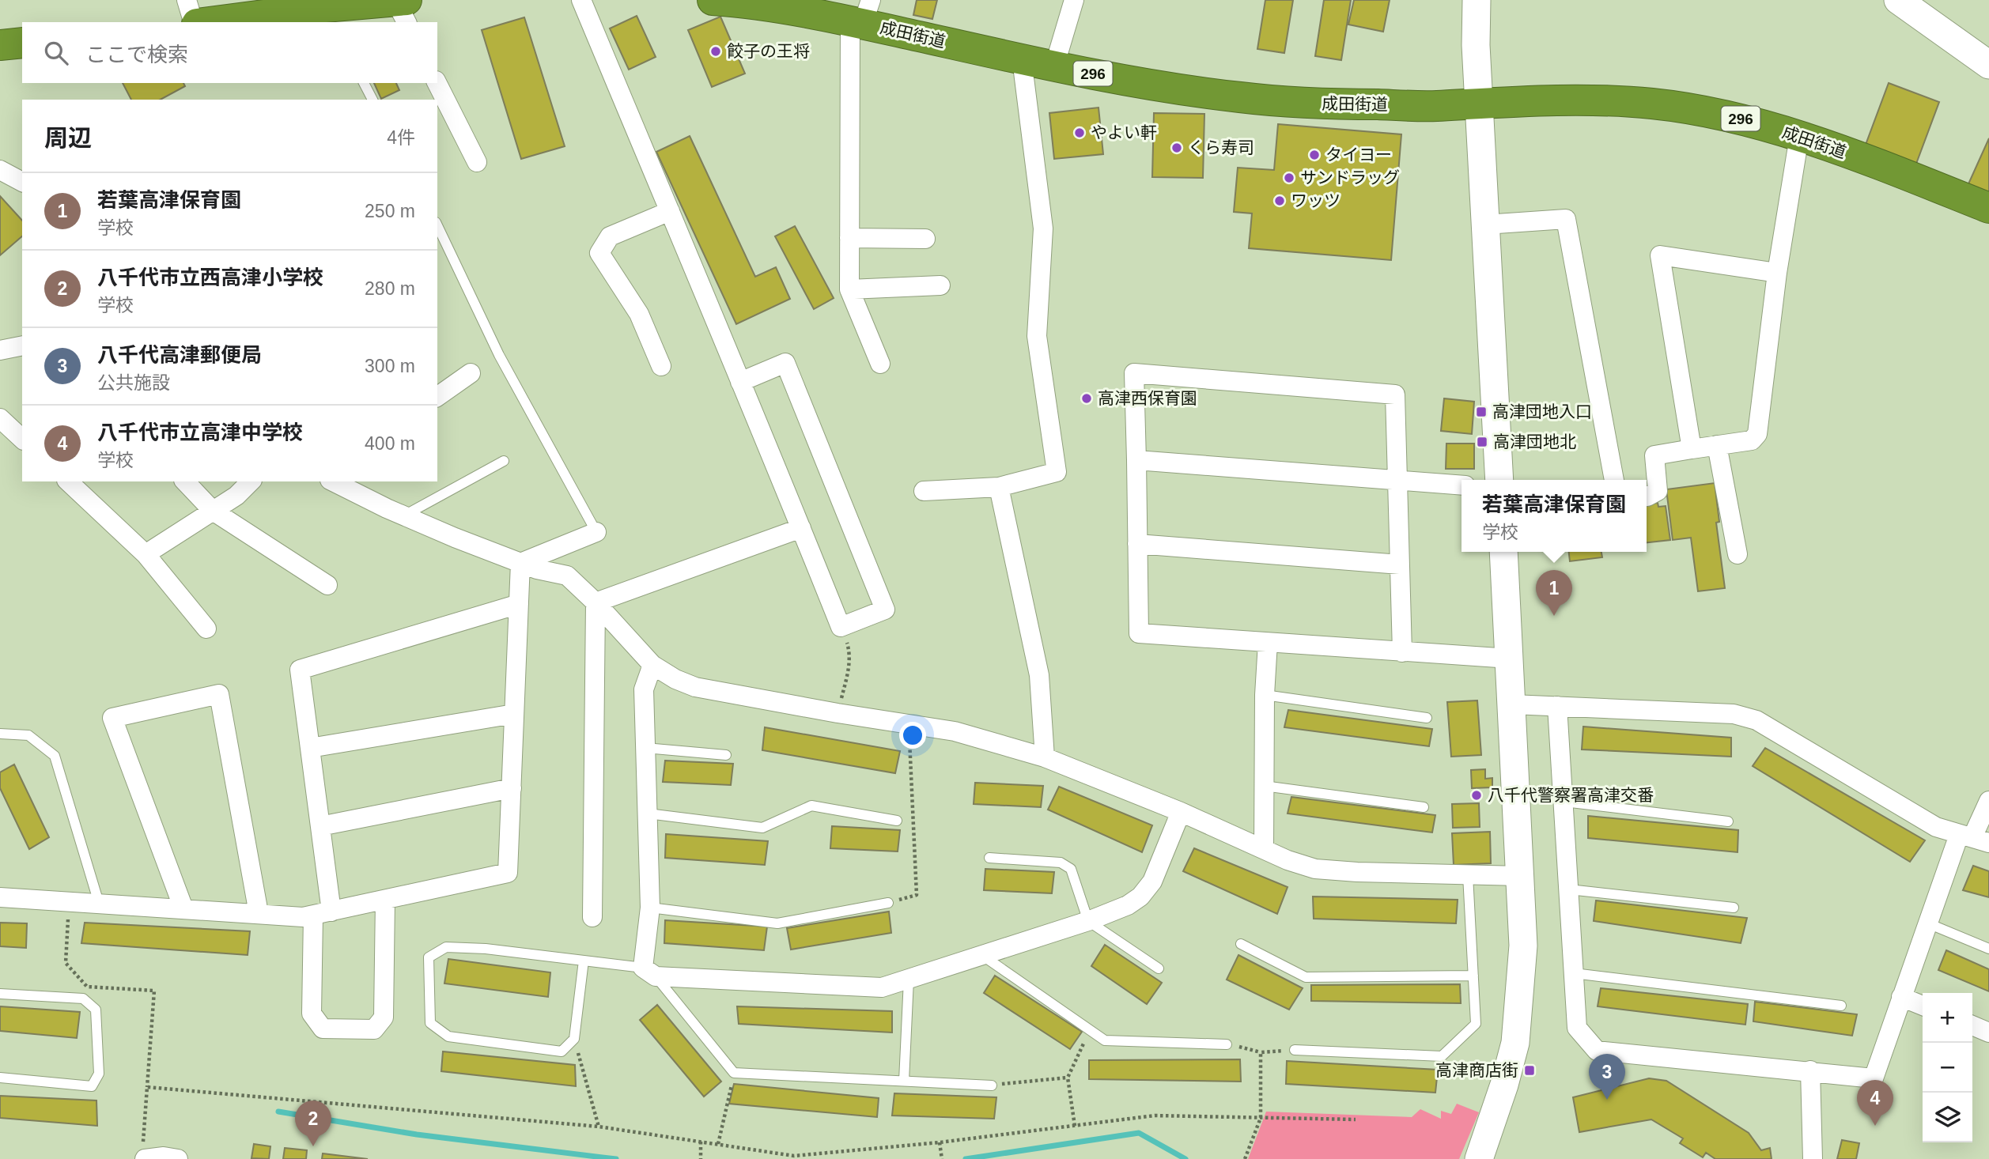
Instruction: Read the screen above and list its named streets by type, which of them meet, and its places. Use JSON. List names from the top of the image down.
{
  "streets": {
    "highway": ["成田街道", "296"]
  },
  "places": {
    "other": [
      "餃子の王将",
      "やよい軒",
      "くら寿司",
      "タイヨー",
      "サンドラッグ",
      "ワッツ",
      "高津西保育園",
      "八千代警察署高津交番"
    ],
    "transit": ["高津団地入口", "高津団地北", "高津商店街"]
  },
  "page": {
    "search": "ここで検索",
    "heading": ["周辺", "4件"],
    "list": [
      {
        "mark": "1",
        "name": "若葉高津保育園",
        "note": "学校",
        "value": "250 m"
      },
      {
        "mark": "2",
        "name": "八千代市立西高津小学校",
        "note": "学校",
        "value": "280 m"
      },
      {
        "mark": "3",
        "name": "八千代高津郵便局",
        "note": "公共施設",
        "value": "300 m"
      },
      {
        "mark": "4",
        "name": "八千代市立高津中学校",
        "note": "学校",
        "value": "400 m"
      }
    ],
    "popup": ["若葉高津保育園", "学校"],
    "pins": [
      "1",
      "3",
      "4",
      "2"
    ],
    "map_buttons": ["+", "−"]
  }
}
